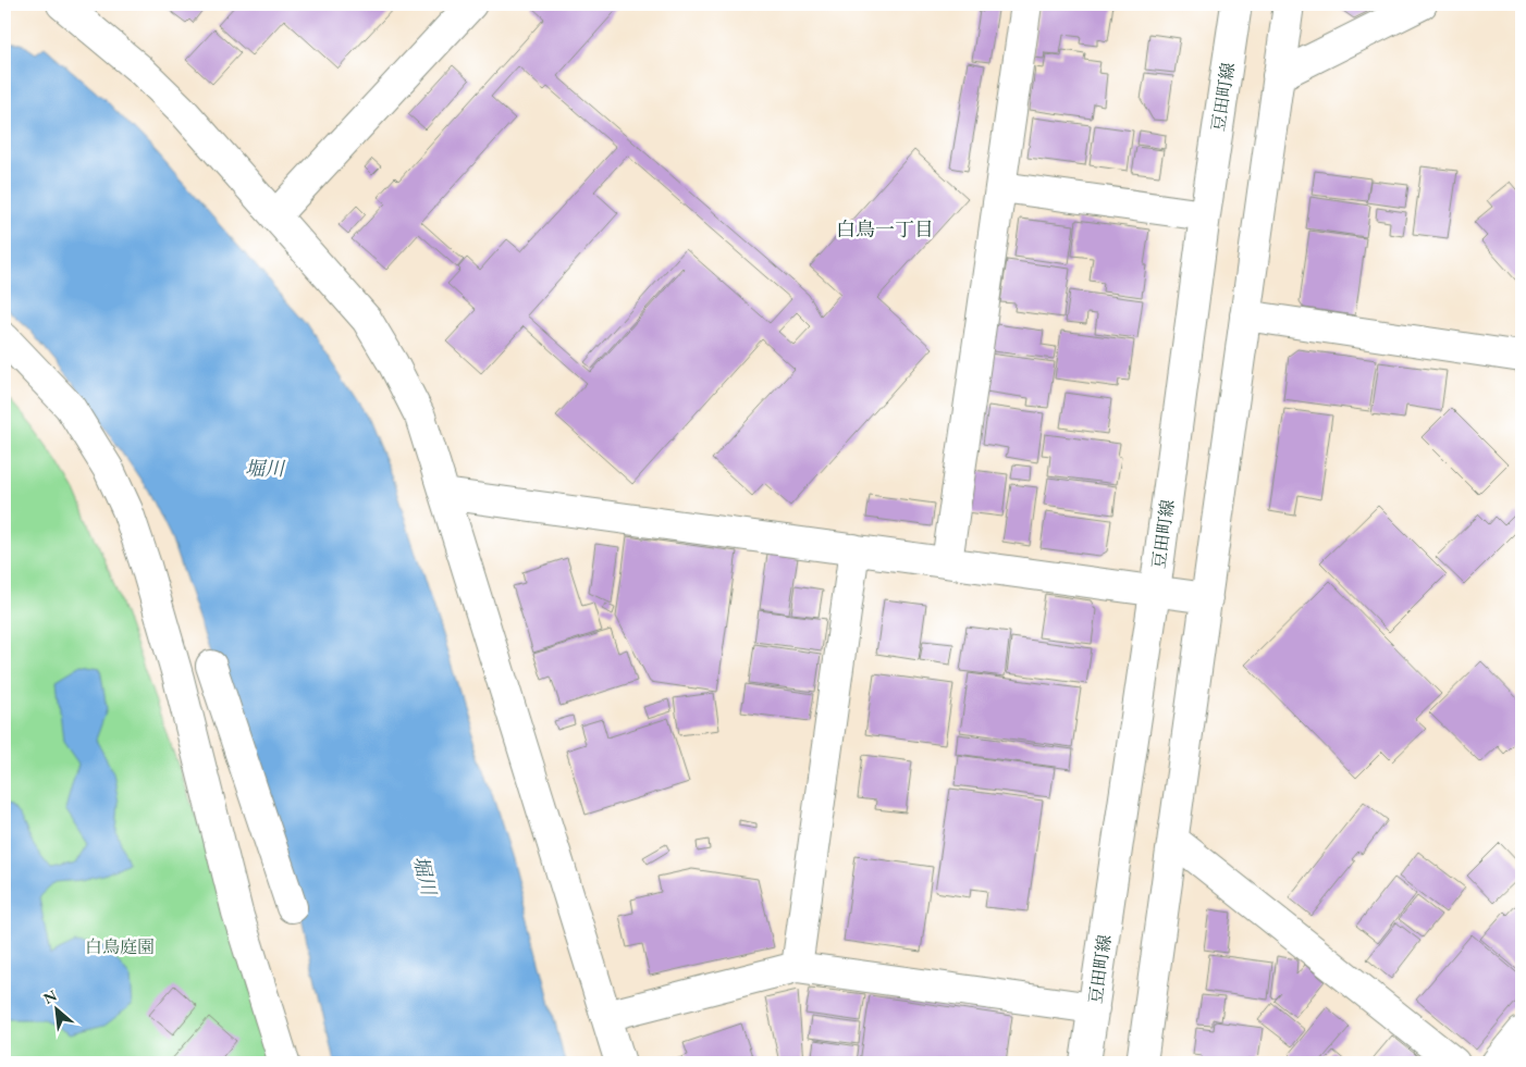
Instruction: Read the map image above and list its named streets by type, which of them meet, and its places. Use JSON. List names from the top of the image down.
{
  "streets": {
    "street": ["豆田町線"]
  },
  "districts": ["白鳥一丁目"],
  "water": ["堀川"],
  "parks": ["白鳥庭園"],
  "north": "top left"
}
